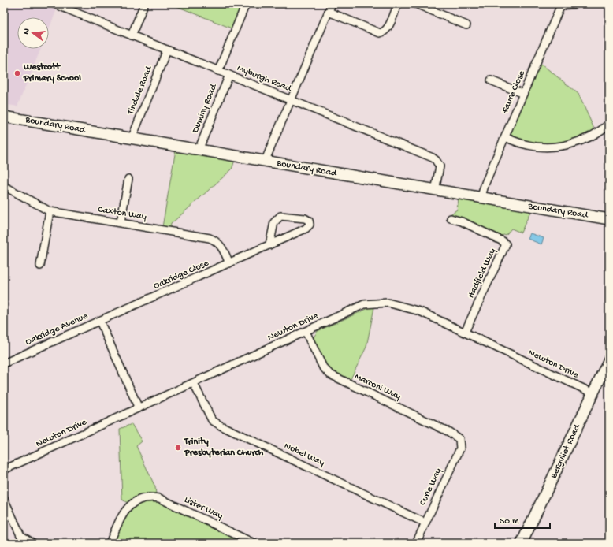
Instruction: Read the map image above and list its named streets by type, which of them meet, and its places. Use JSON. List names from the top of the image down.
{
  "streets": {
    "street": [
      "Myburgh Road",
      "Tindale Road",
      "Faure Close",
      "Duminy Road",
      "Boundary Road",
      "Caxton Way",
      "Hadfield Way",
      "Oakridge Close",
      "Newton Drive",
      "Oakridge Avenue",
      "Marconi Way",
      "Bergvliet Road",
      "Nobel Way",
      "Curie Way",
      "Lister Way"
    ]
  },
  "crossings": [
    ["Myburgh Road", "Tindale Road"],
    ["Myburgh Road", "Duminy Road"],
    ["Myburgh Road", "Boundary Road"],
    ["Tindale Road", "Boundary Road"],
    ["Faure Close", "Boundary Road"],
    ["Duminy Road", "Boundary Road"],
    ["Caxton Way", "Oakridge Close"],
    ["Hadfield Way", "Newton Drive"],
    ["Oakridge Close", "Oakridge Avenue"],
    ["Newton Drive", "Oakridge Avenue"],
    ["Newton Drive", "Marconi Way"],
    ["Newton Drive", "Bergvliet Road"],
    ["Newton Drive", "Nobel Way"],
    ["Marconi Way", "Curie Way"],
    ["Nobel Way", "Curie Way"]
  ],
  "places": ["Westcott Primary School", "Trinity Presbyterian Church"],
  "scale_bar": "50 m",
  "north": "left"
}
